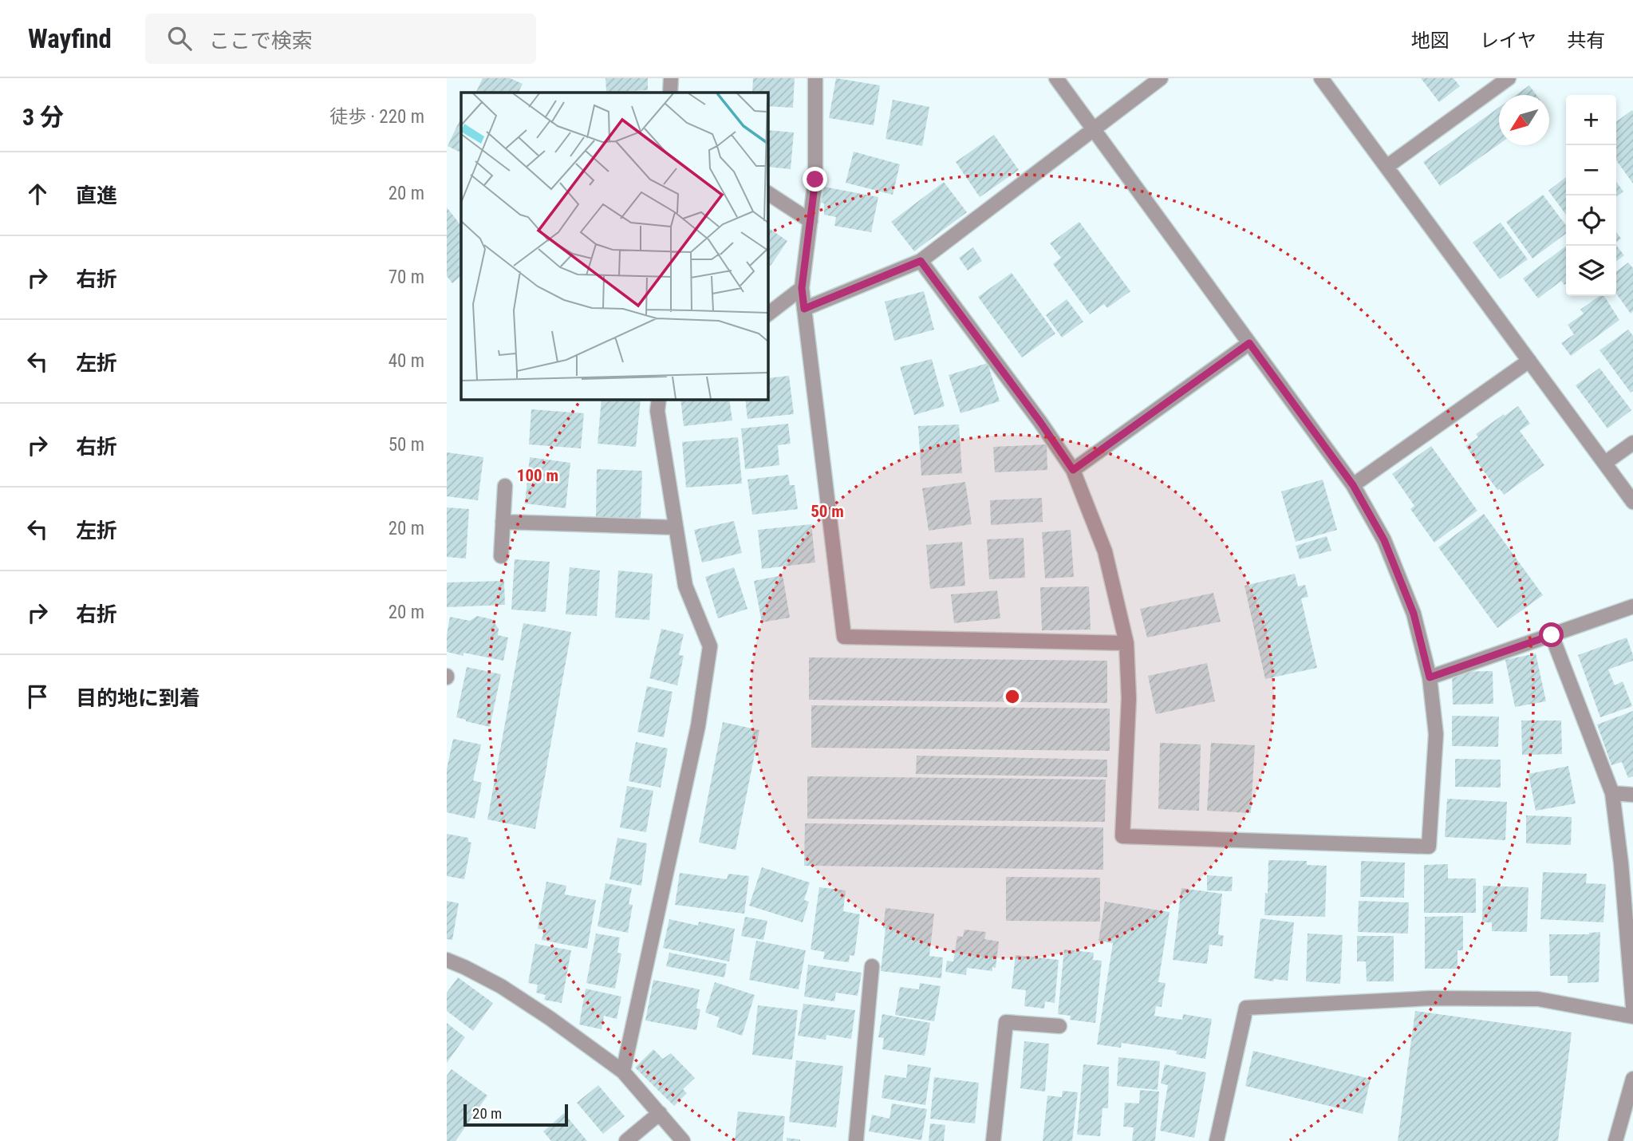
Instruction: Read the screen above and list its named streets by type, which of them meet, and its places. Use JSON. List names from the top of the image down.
{
  "scale_bar": "20 m",
  "north": "bottom left",
  "page": {
    "header": "Wayfind",
    "search": "ここで検索",
    "nav": ["地図", "レイヤ", "共有"],
    "heading": ["3 分", "徒歩 · 220 m"],
    "map_buttons": ["+", "−"],
    "list": [
      ["直進", "20 m"],
      ["右折", "70 m"],
      ["左折", "40 m"],
      ["右折", "50 m"],
      ["左折", "20 m"],
      ["右折", "20 m"],
      "目的地に到着"
    ],
    "scale": "20 m"
  },
  "rings": ["100 m", "50 m"]
}
